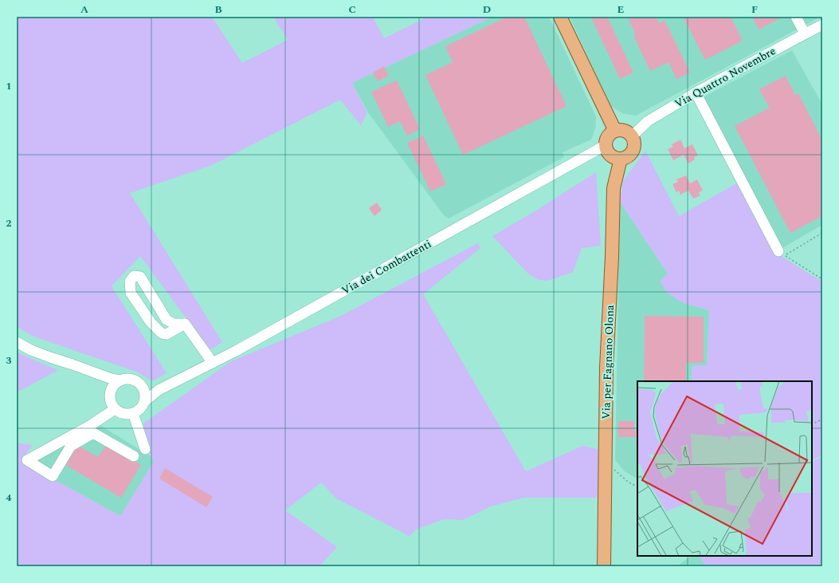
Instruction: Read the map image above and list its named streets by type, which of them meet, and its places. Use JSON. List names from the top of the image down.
{
  "streets": {
    "main road": ["Via per Fagnano Olona"],
    "street": ["Via Quattro Novembre", "Via dei Combattenti"]
  },
  "crossings": [
    ["Via Quattro Novembre", "Via dei Combattenti"],
    ["Via Quattro Novembre", "Via per Fagnano Olona"],
    ["Via dei Combattenti", "Via per Fagnano Olona"]
  ],
  "grid": {
    "columns": [
      "A",
      "B",
      "C",
      "D",
      "E",
      "F"
    ],
    "rows": [
      "1",
      "2",
      "3",
      "4"
    ]
  }
}
